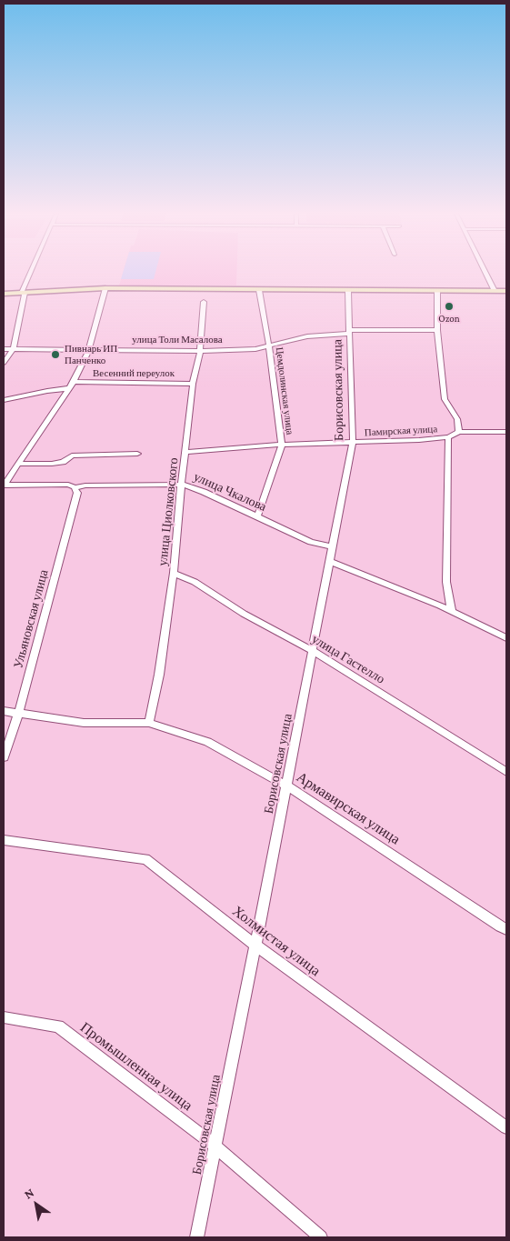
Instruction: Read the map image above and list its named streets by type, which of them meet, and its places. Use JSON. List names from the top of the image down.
{
  "streets": {
    "street": [
      "улица Толи Масалова",
      "Весенний переулок",
      "Борисовская улица",
      "Цемдолинская улица",
      "Памирская улица",
      "улица Чкалова",
      "улица Циолковского",
      "Ульяновская улица",
      "улица Гастелло",
      "Армавирская улица",
      "Холмистая улица",
      "Промышленная улица"
    ]
  },
  "crossings": [
    ["улица Толи Масалова", "Борисовская улица"],
    ["улица Толи Масалова", "Цемдолинская улица"],
    ["улица Толи Масалова", "улица Циолковского"],
    ["Весенний переулок", "улица Циолковского"],
    ["Борисовская улица", "Памирская улица"],
    ["Борисовская улица", "улица Чкалова"],
    ["Борисовская улица", "улица Гастелло"],
    ["Борисовская улица", "Армавирская улица"],
    ["Борисовская улица", "Холмистая улица"],
    ["Борисовская улица", "Промышленная улица"],
    ["Цемдолинская улица", "Памирская улица"],
    ["Цемдолинская улица", "улица Чкалова"],
    ["Памирская улица", "улица Циолковского"],
    ["улица Чкалова", "улица Циолковского"],
    ["улица Чкалова", "Ульяновская улица"],
    ["улица Циолковского", "улица Гастелло"],
    ["улица Циолковского", "Армавирская улица"],
    ["Ульяновская улица", "Армавирская улица"]
  ],
  "places": ["Ozon", "Пивнарь ИП Панченко"],
  "north": "top left"
}
